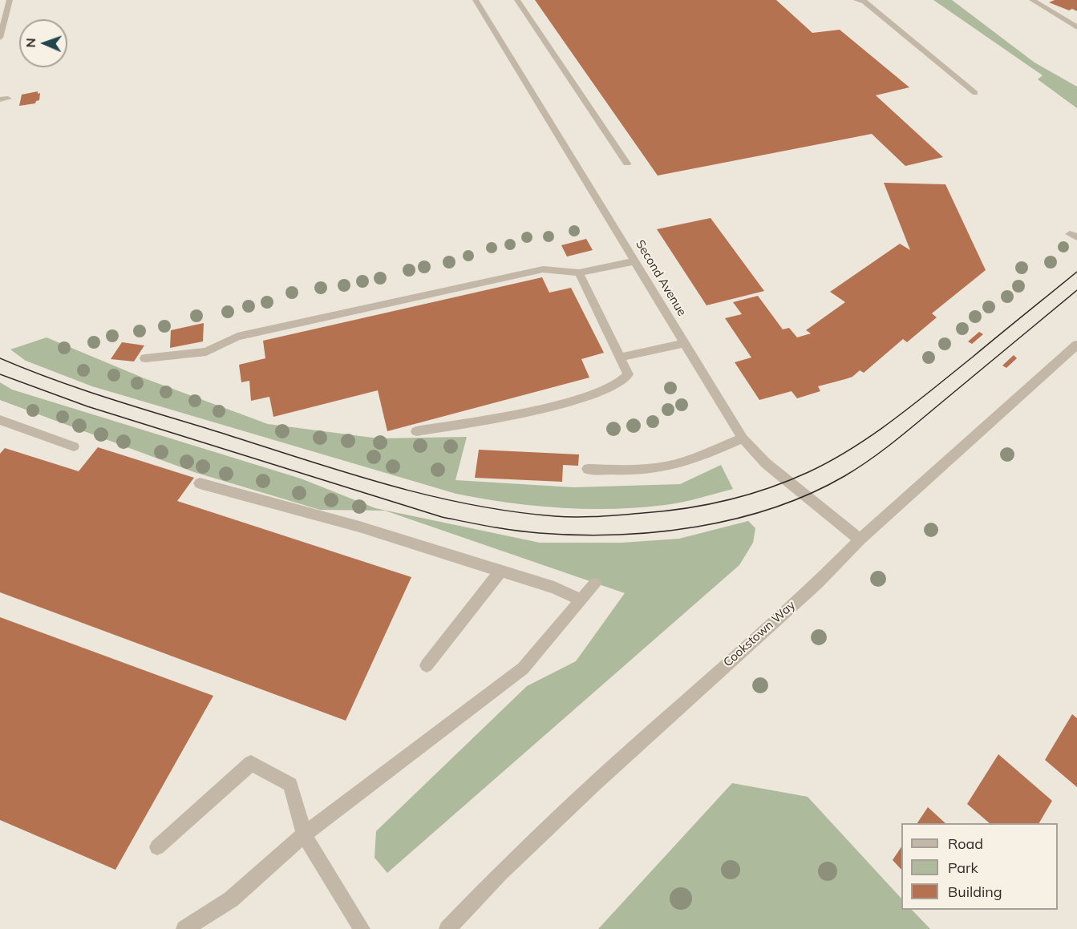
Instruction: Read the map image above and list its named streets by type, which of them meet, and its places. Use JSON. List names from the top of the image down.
{
  "streets": {
    "street": ["Second Avenue", "Cookstown Way"]
  },
  "crossings": [
    ["Second Avenue", "Cookstown Way"]
  ],
  "legend": ["Road", "Park", "Building"],
  "north": "left"
}
